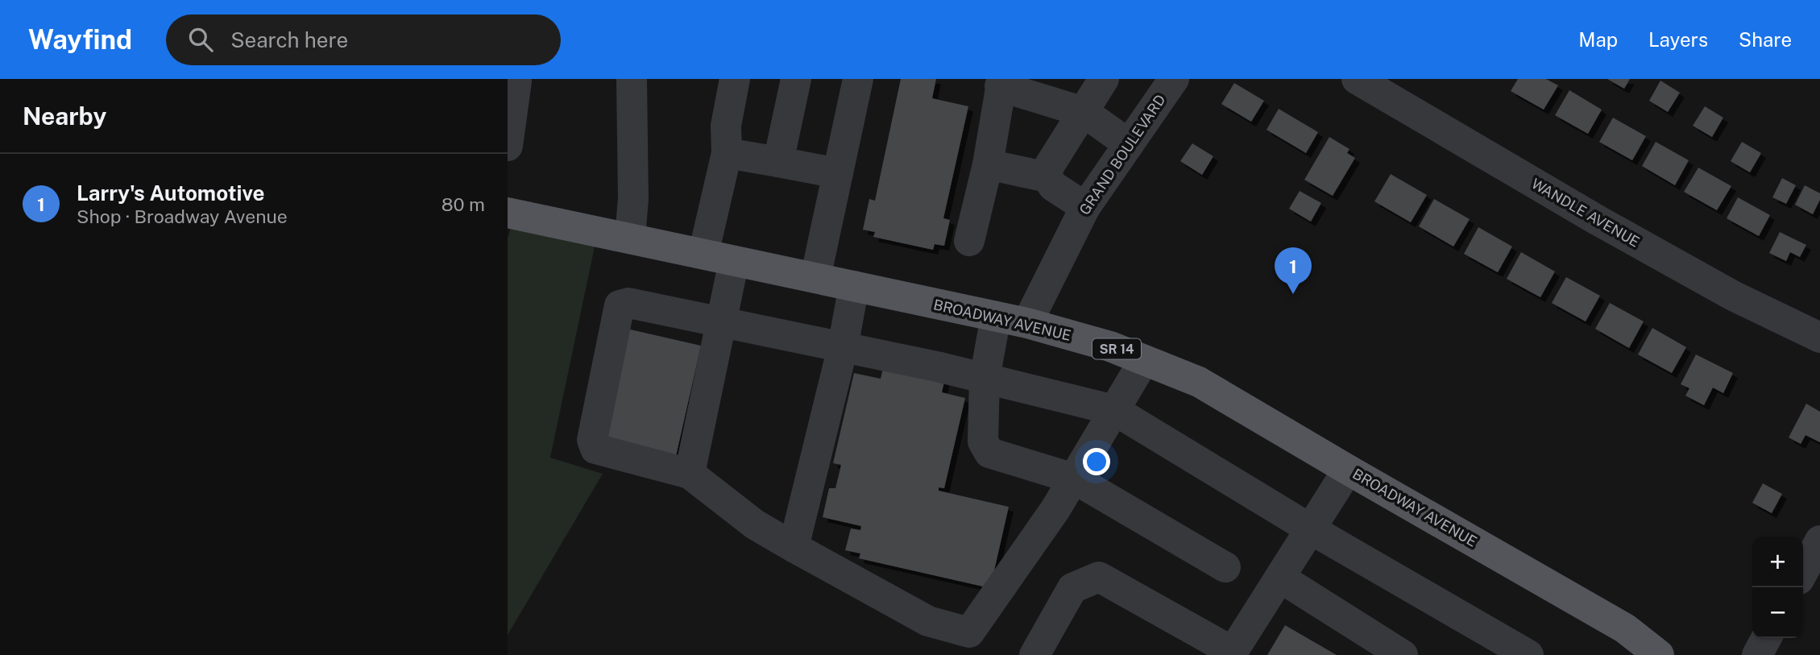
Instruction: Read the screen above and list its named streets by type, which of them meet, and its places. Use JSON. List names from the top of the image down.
{
  "streets": {
    "main road": ["BROADWAY AVENUE", "SR 14"],
    "street": ["GRAND BOULEVARD", "WANDLE AVENUE"]
  },
  "crossings": [
    ["GRAND BOULEVARD", "BROADWAY AVENUE"]
  ],
  "page": {
    "header": "Wayfind",
    "search": "Search here",
    "nav": ["Map", "Layers", "Share"],
    "heading": "Nearby",
    "list": [
      {
        "mark": "1",
        "name": "Larry's Automotive",
        "note": "Shop · Broadway Avenue",
        "value": "80 m"
      }
    ],
    "pins": "1",
    "map_buttons": ["+", "−"]
  }
}
